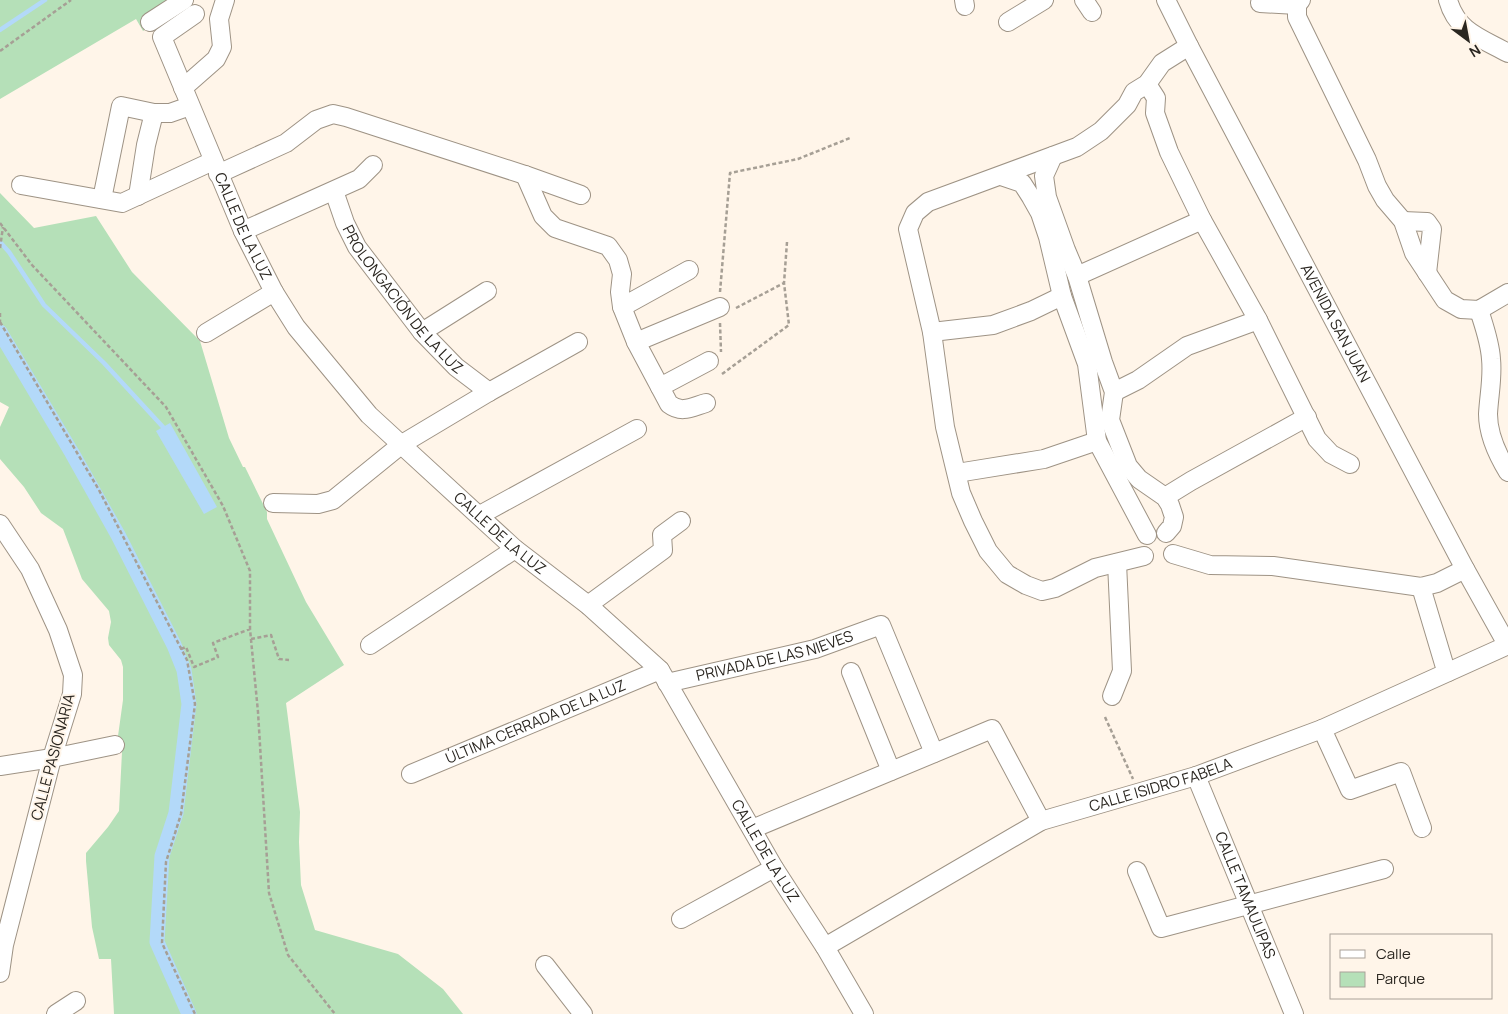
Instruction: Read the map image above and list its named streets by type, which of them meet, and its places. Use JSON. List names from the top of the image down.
{
  "streets": {
    "street": [
      "CALLE DE LA LUZ",
      "PROLONGACIÓN DE LA LUZ",
      "AVENIDA SAN JUAN",
      "PRIVADA DE LAS NIEVES",
      "ÚLTIMA CERRADA DE LA LUZ",
      "CALLE PASIONARIA",
      "CALLE ISIDRO FABELA",
      "CALLE TAMAULIPAS"
    ]
  },
  "crossings": [
    ["CALLE DE LA LUZ", "PRIVADA DE LAS NIEVES"],
    ["CALLE DE LA LUZ", "ÚLTIMA CERRADA DE LA LUZ"],
    ["CALLE DE LA LUZ", "CALLE ISIDRO FABELA"],
    ["AVENIDA SAN JUAN", "CALLE ISIDRO FABELA"],
    ["PRIVADA DE LAS NIEVES", "ÚLTIMA CERRADA DE LA LUZ"],
    ["CALLE ISIDRO FABELA", "CALLE TAMAULIPAS"]
  ],
  "legend": ["Calle", "Parque"],
  "north": "bottom right"
}
